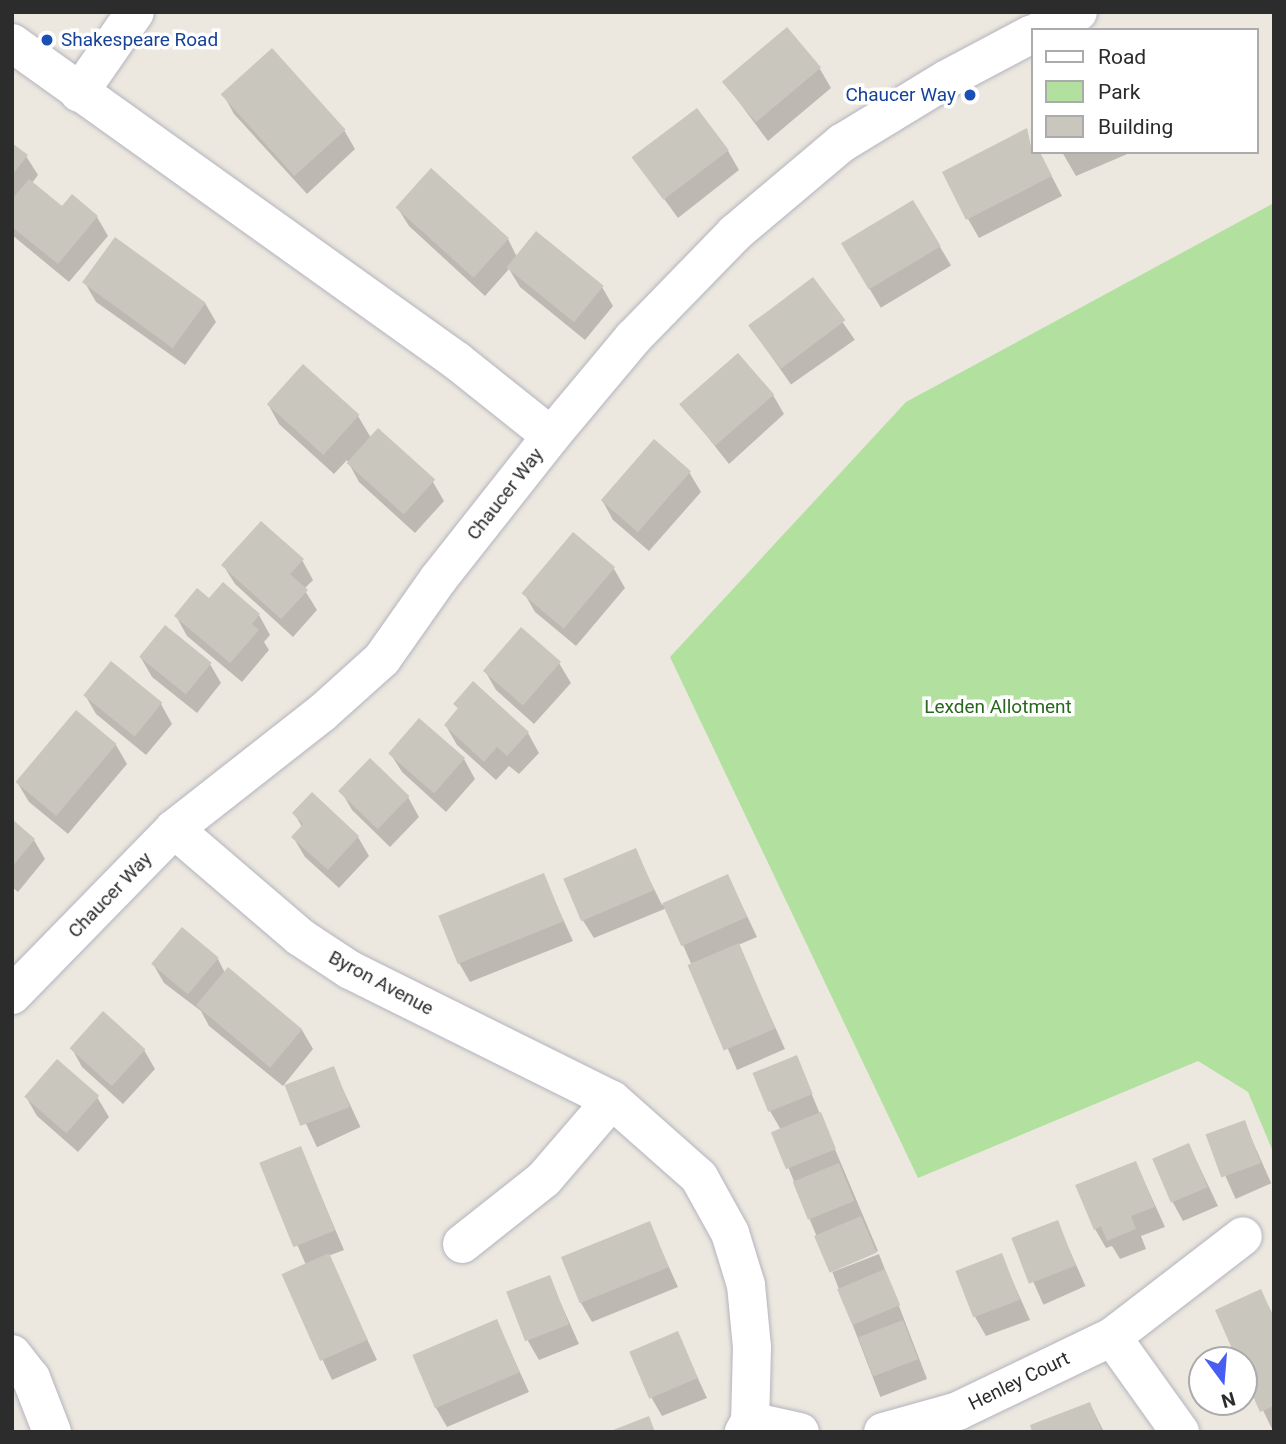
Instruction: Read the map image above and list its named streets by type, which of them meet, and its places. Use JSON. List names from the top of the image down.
{
  "streets": {
    "street": ["Chaucer Way", "Byron Avenue", "Henley Court"]
  },
  "crossings": [
    ["Chaucer Way", "Byron Avenue"]
  ],
  "parks": ["Lexden Allotment"],
  "places": ["Shakespeare Road", "Chaucer Way"],
  "legend": ["Road", "Park", "Building"],
  "north": "bottom"
}
